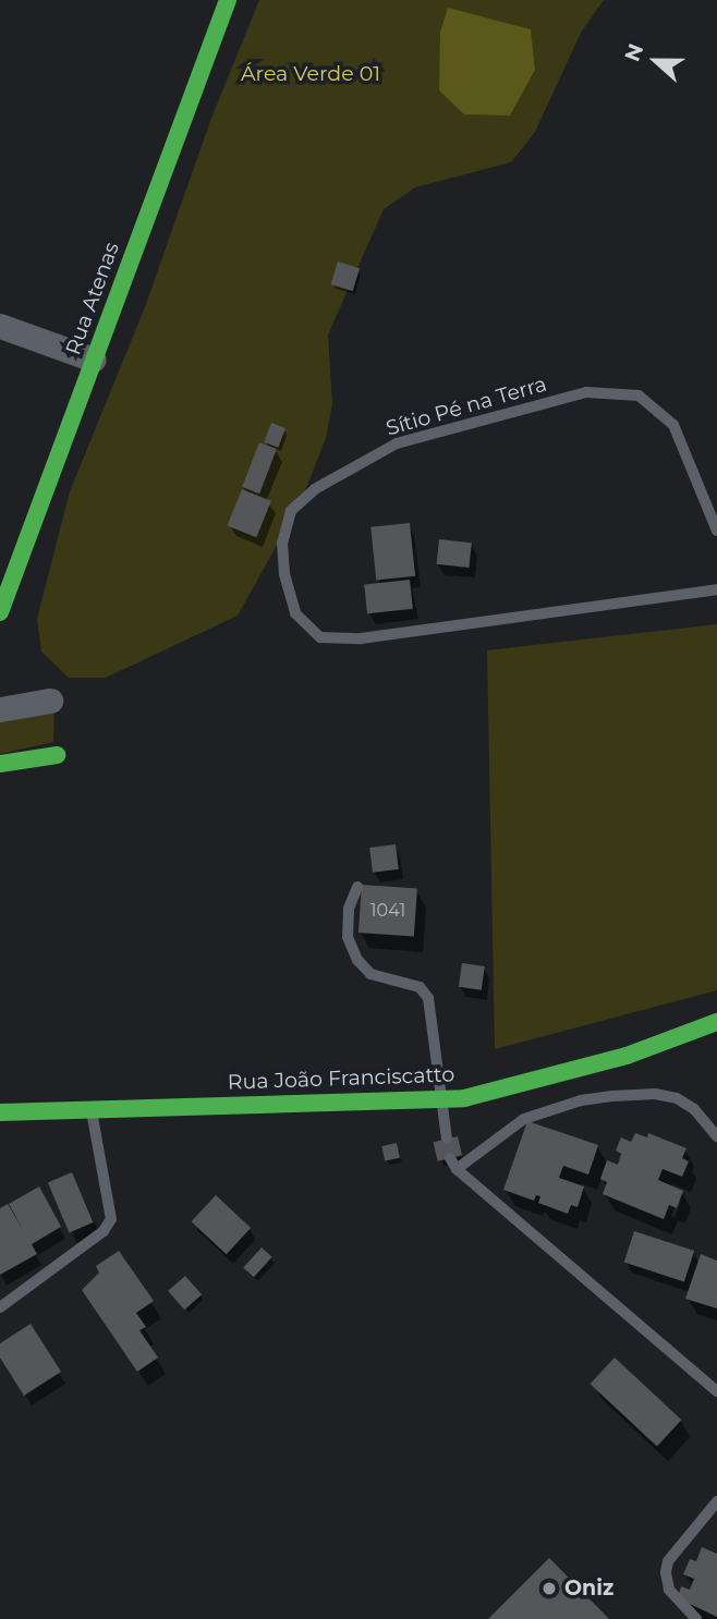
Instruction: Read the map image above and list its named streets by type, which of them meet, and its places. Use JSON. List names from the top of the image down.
{
  "streets": {
    "street": ["Rua Atenas", "Rua João Franciscatto"],
    "lane": ["Sítio Pé na Terra"]
  },
  "parks": ["Área Verde 01"],
  "places": ["Oniz"],
  "house_numbers": ["1041"],
  "north": "left"
}
